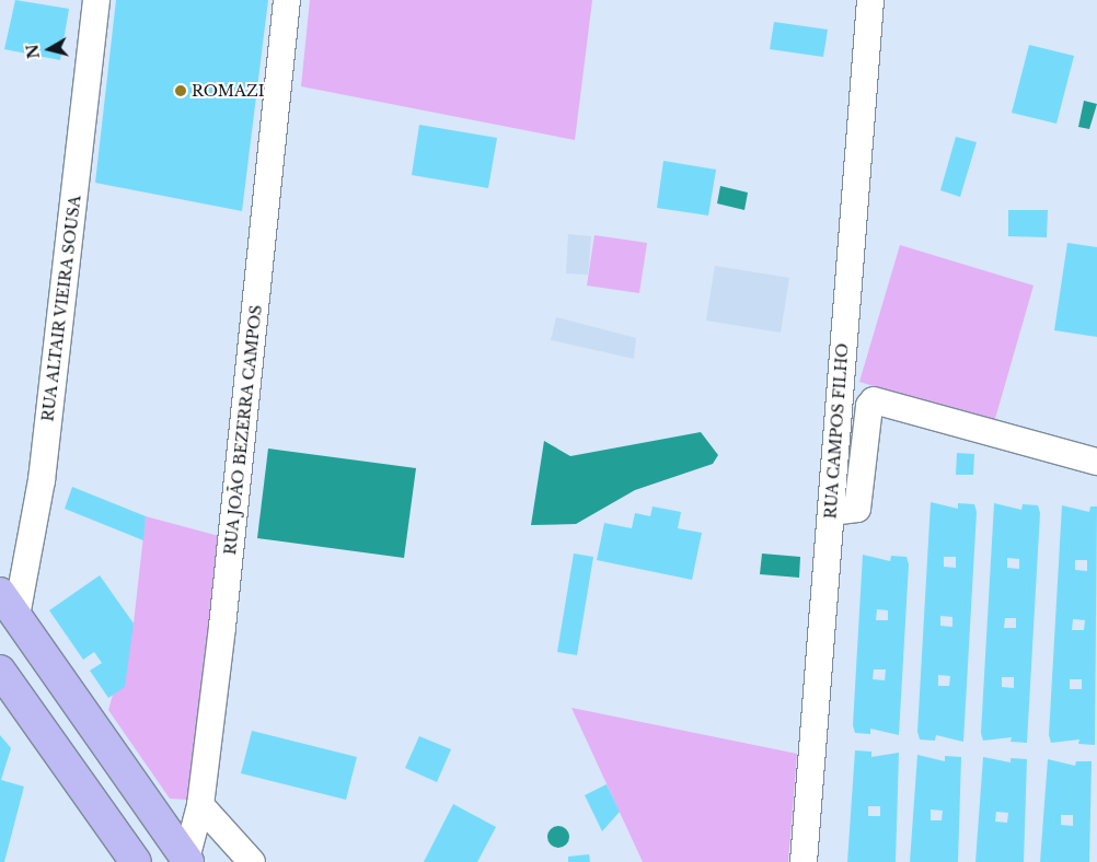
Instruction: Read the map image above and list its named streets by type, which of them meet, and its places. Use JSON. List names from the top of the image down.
{
  "streets": {
    "street": ["RUA ALTAIR VIEIRA SOUSA", "RUA JOÃO BEZERRA CAMPOS", "RUA CAMPOS FILHO"]
  },
  "places": ["ROMAZI"],
  "north": "left"
}
